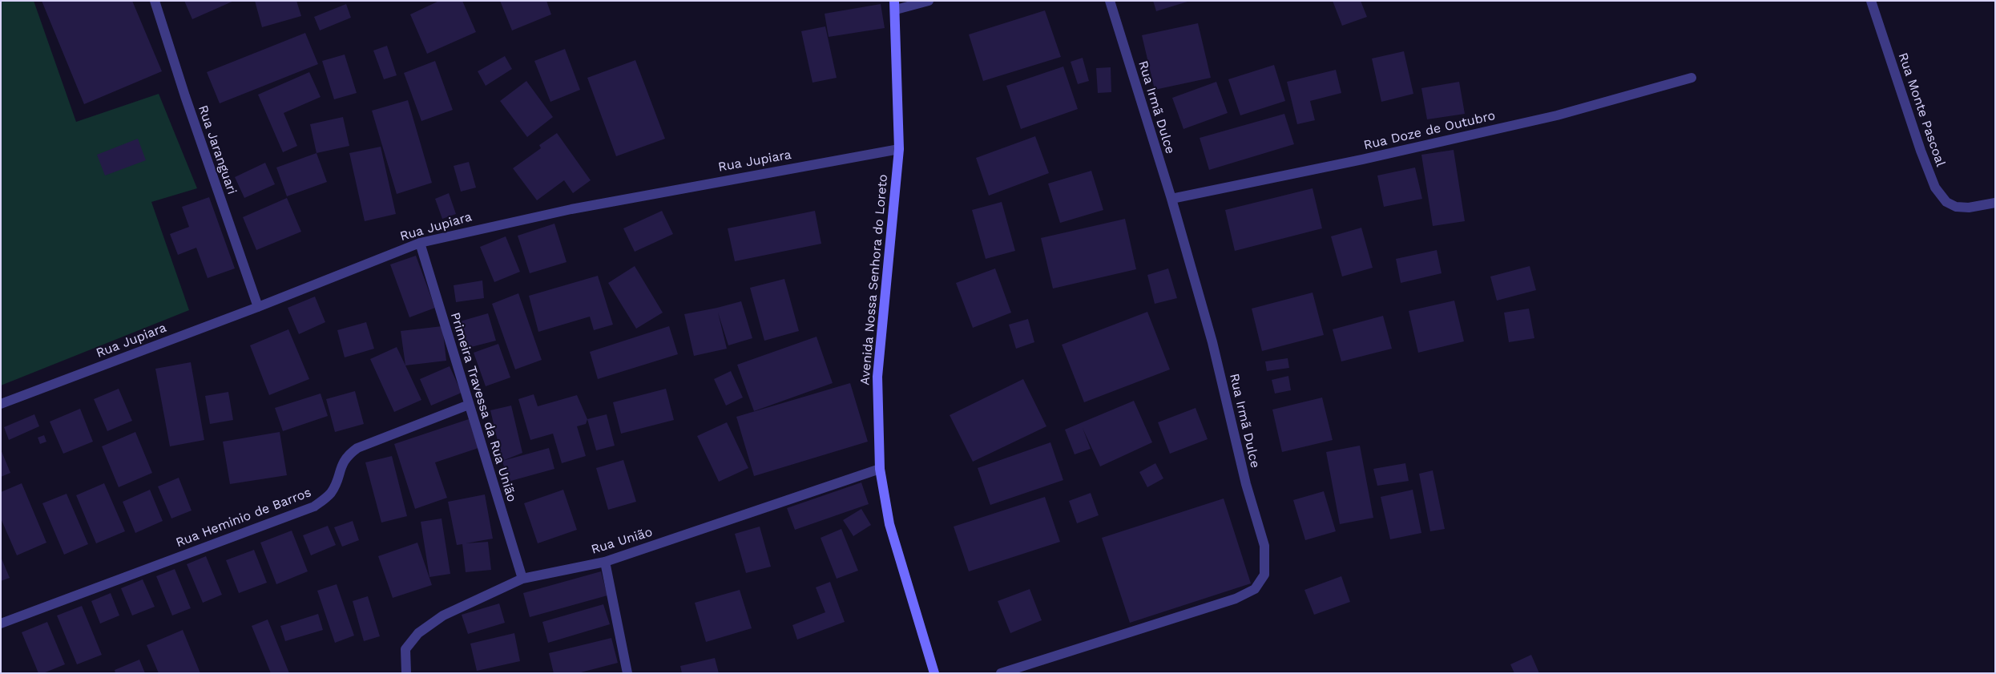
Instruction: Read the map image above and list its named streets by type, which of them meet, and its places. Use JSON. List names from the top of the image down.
{
  "streets": {
    "street": [
      "Rua Irmã Dulce",
      "Rua Monte Pascoal",
      "Rua Doze de Outubro",
      "Rua Jaranguari",
      "Rua Jupiara",
      "Avenida Nossa Senhora do Loreto",
      "Primeira Travessa da Rua União",
      "Rua Heminio de Barros",
      "Rua União"
    ]
  },
  "crossings": [
    ["Rua Irmã Dulce", "Rua Doze de Outubro"],
    ["Rua Jaranguari", "Rua Jupiara"],
    ["Rua Jupiara", "Avenida Nossa Senhora do Loreto"],
    ["Rua Jupiara", "Primeira Travessa da Rua União"],
    ["Avenida Nossa Senhora do Loreto", "Rua União"],
    ["Primeira Travessa da Rua União", "Rua Heminio de Barros"],
    ["Primeira Travessa da Rua União", "Rua União"]
  ]
}
